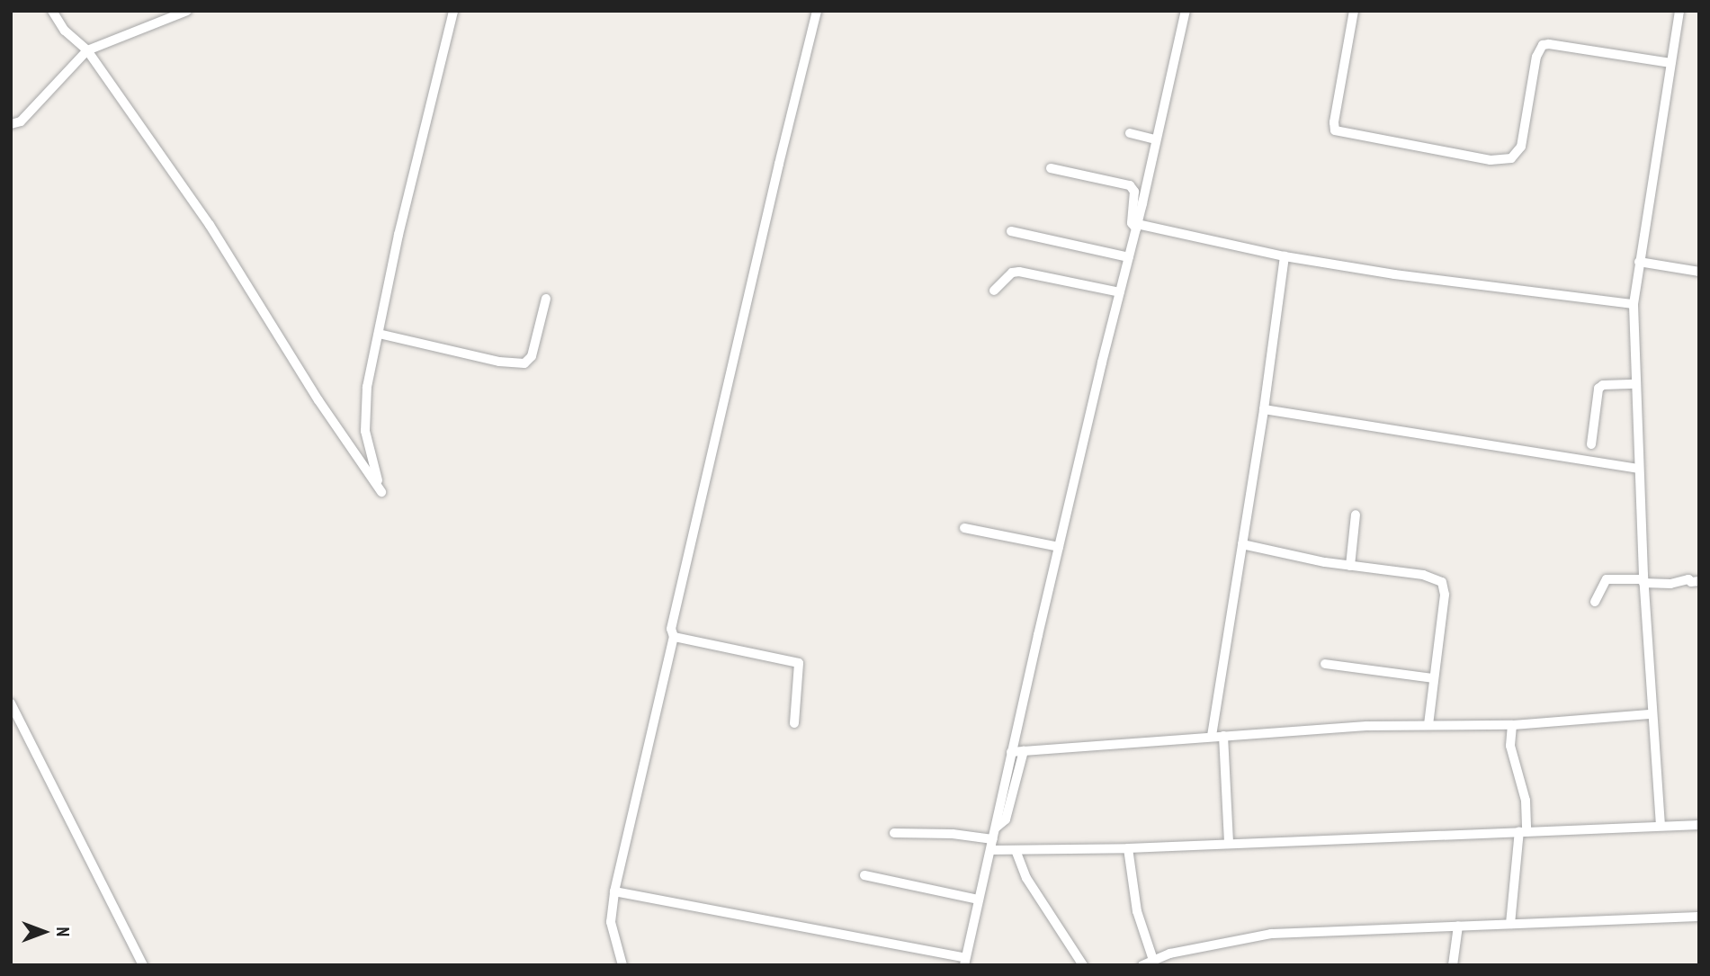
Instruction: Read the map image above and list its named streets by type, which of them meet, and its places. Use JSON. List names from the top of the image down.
{
  "north": "right"
}
